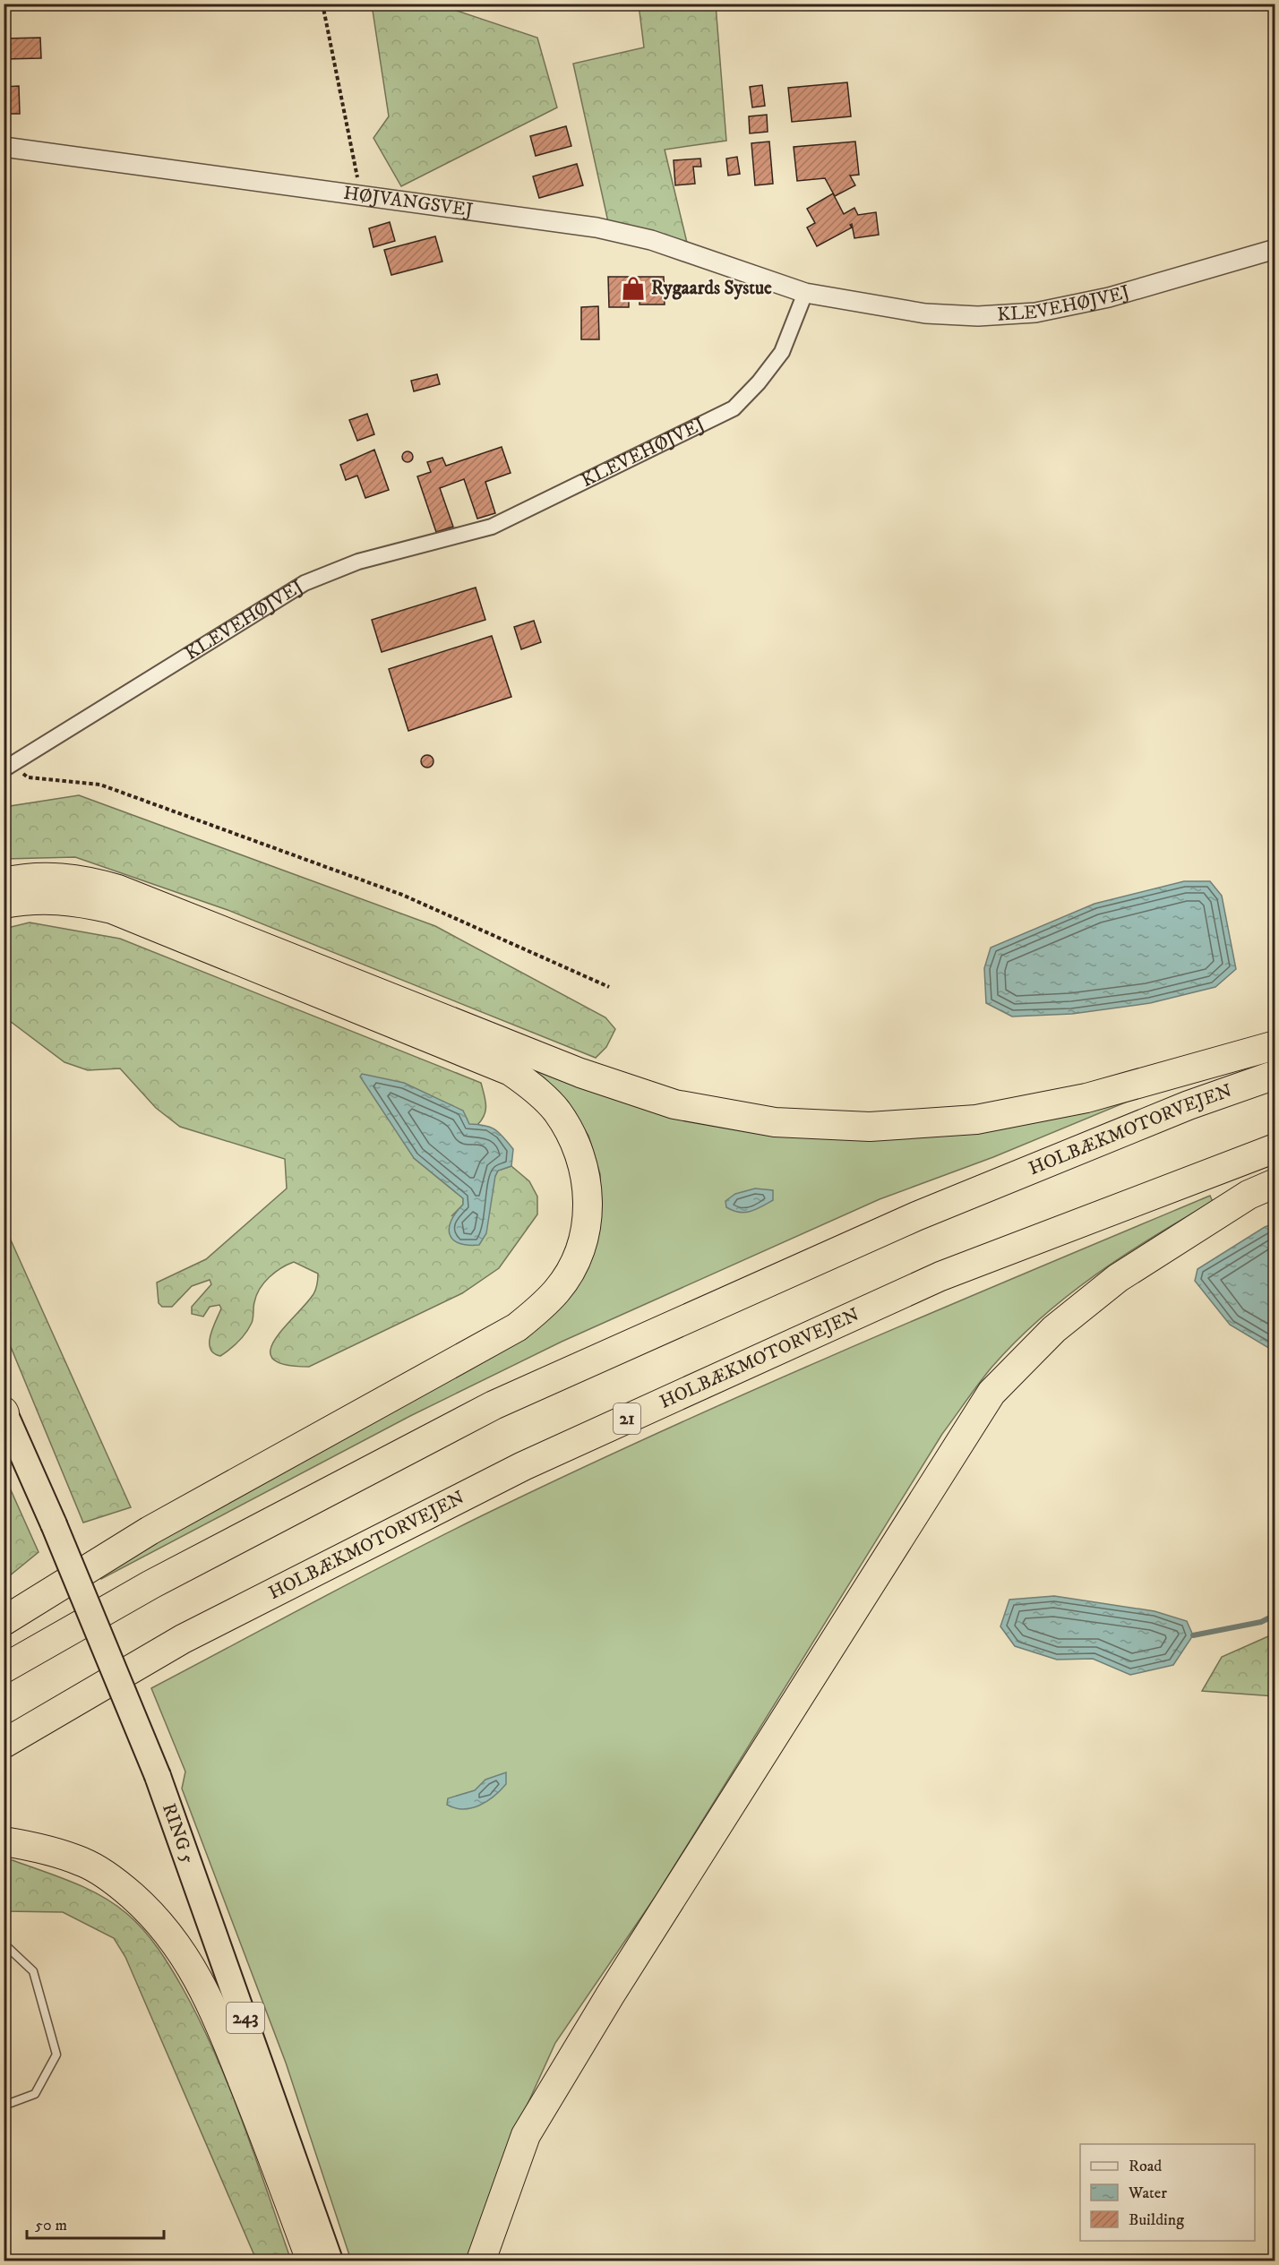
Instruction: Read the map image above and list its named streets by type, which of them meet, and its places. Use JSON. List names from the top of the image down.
{
  "streets": {
    "highway": [
      "HOLBÆKMOTORVEJEN",
      "21",
      "RING 5",
      "243"
    ],
    "street": ["HØJVANGSVEJ", "KLEVEHØJVEJ"]
  },
  "crossings": [
    ["HØJVANGSVEJ", "KLEVEHØJVEJ"]
  ],
  "places": {
    "shop": ["Rygaards Systue"]
  },
  "legend": ["Road", "Water", "Building"],
  "scale_bar": "50 m"
}
